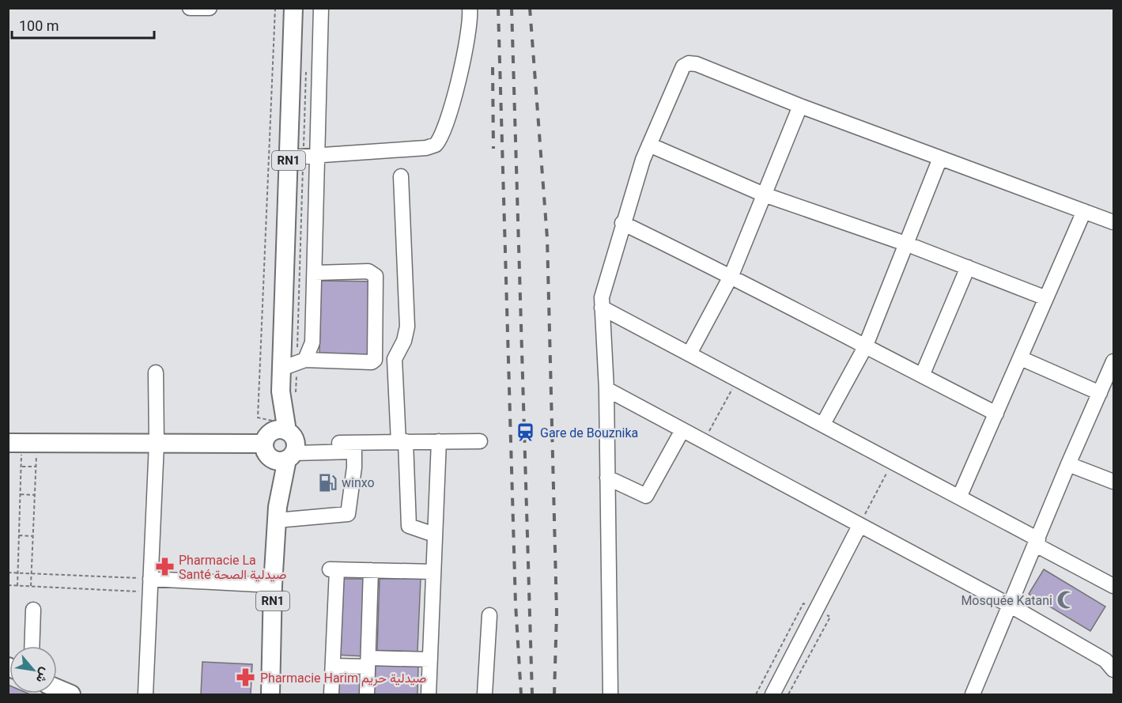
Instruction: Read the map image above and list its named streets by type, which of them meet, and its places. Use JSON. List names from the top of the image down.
{
  "streets": {
    "main road": ["RN1"]
  },
  "places": {
    "station": ["Gare de Bouznika"],
    "fuel station": ["winxo"],
    "pharmacy": ["Pharmacie La Santé صيدلية الصحة", "Pharmacie Harim صيدلية حريم"],
    "mosque": ["Mosquée Katani"]
  },
  "scale_bar": "100 m",
  "north": "bottom right"
}
